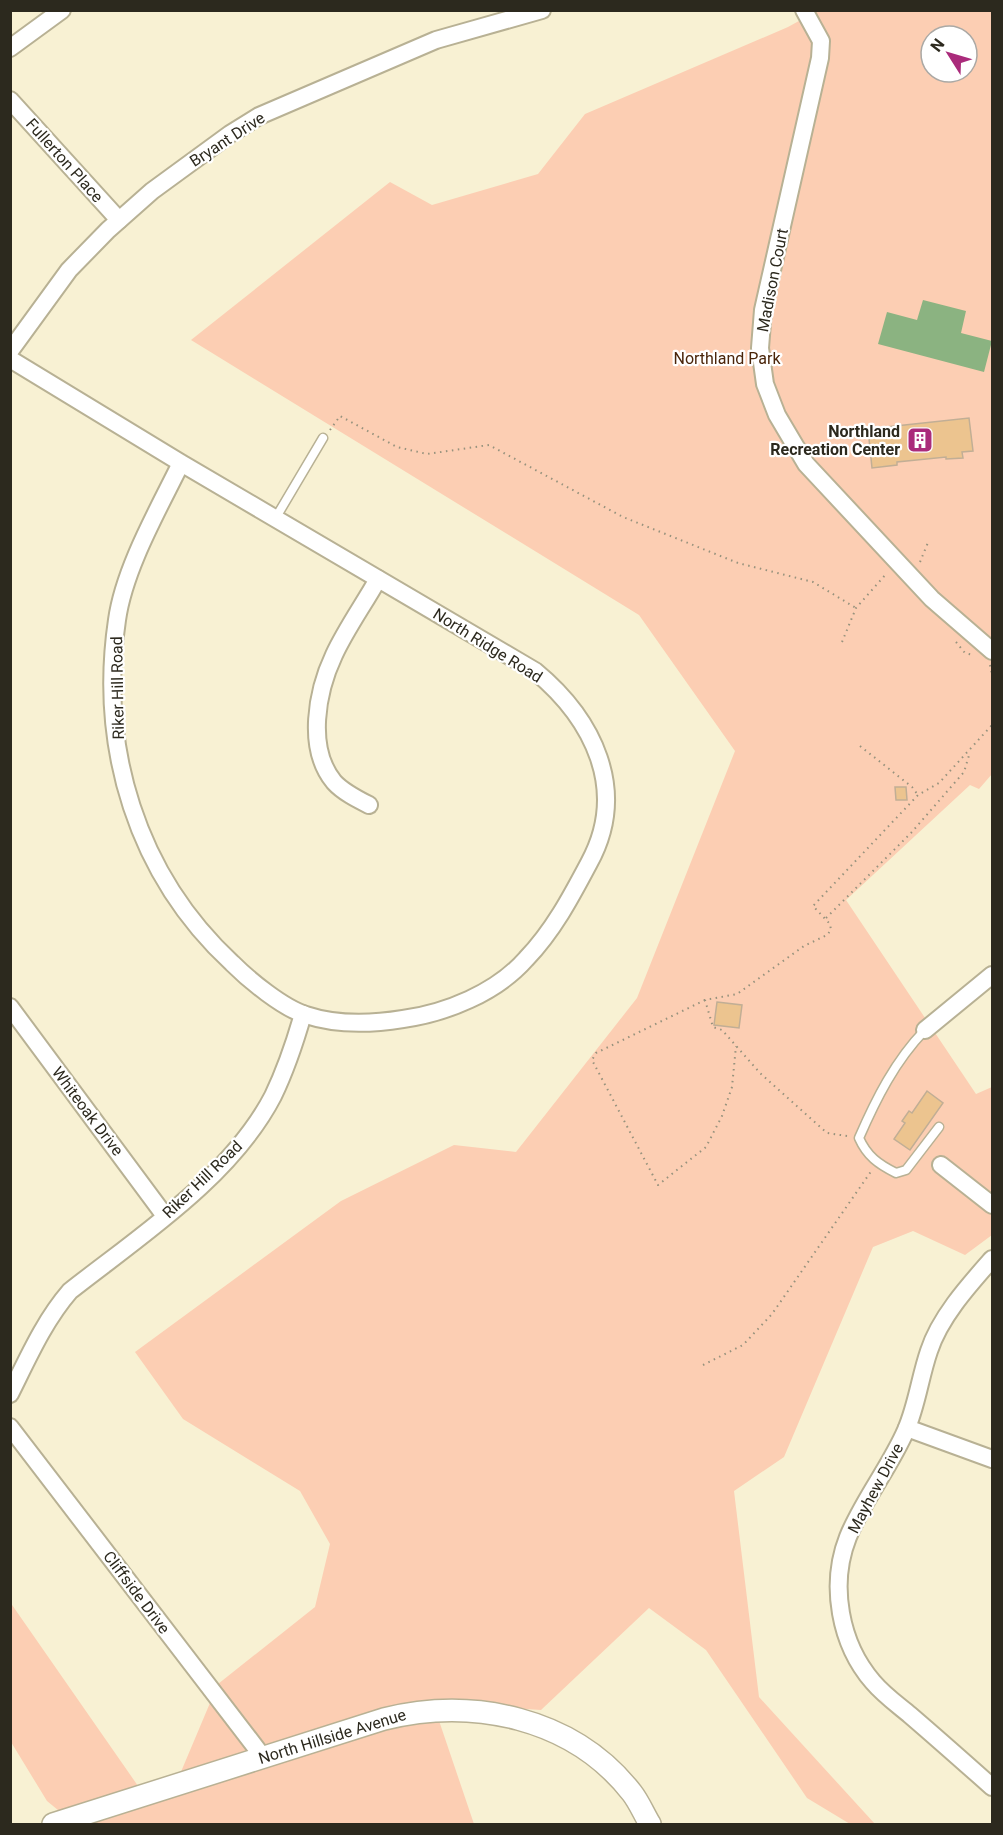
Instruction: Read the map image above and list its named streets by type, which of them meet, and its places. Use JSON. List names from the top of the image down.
{
  "streets": {
    "street": [
      "Bryant Drive",
      "Fullerton Place",
      "Madison Court",
      "North Ridge Road",
      "Riker Hill Road",
      "Whiteoak Drive",
      "Mayhew Drive",
      "Cliffside Drive",
      "North Hillside Avenue"
    ]
  },
  "crossings": [
    ["Bryant Drive", "Fullerton Place"],
    ["North Ridge Road", "Riker Hill Road"],
    ["Riker Hill Road", "Whiteoak Drive"],
    ["Cliffside Drive", "North Hillside Avenue"]
  ],
  "parks": ["Northland Park"],
  "places": {
    "building": ["Northland Recreation Center"]
  },
  "north": "top left"
}
